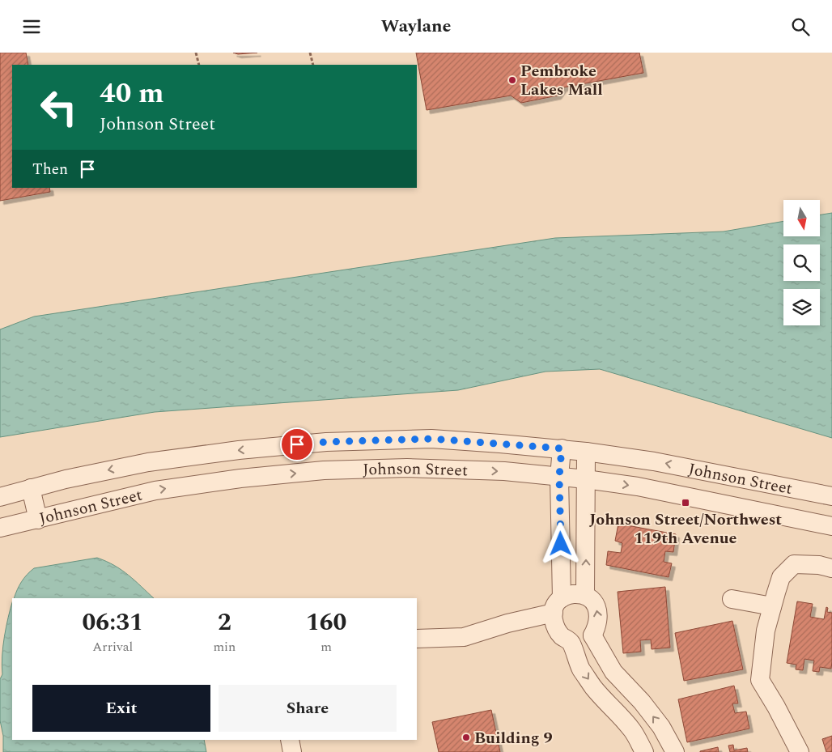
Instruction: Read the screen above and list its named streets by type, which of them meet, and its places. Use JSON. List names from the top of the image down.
{
  "streets": {
    "street": ["Johnson Street"]
  },
  "places": {
    "other": ["Pembroke Lakes Mall", "Building 9"],
    "transit": ["Johnson Street/Northwest 119th Avenue"]
  },
  "north": "bottom",
  "page": {
    "header": "Waylane",
    "turn": ["40 m", "Johnson Street"],
    "then": "Then",
    "eta": [
      "06:31",
      "Arrival",
      "2",
      "min",
      "160",
      "m"
    ],
    "buttons": ["Exit", "Share"]
  }
}
